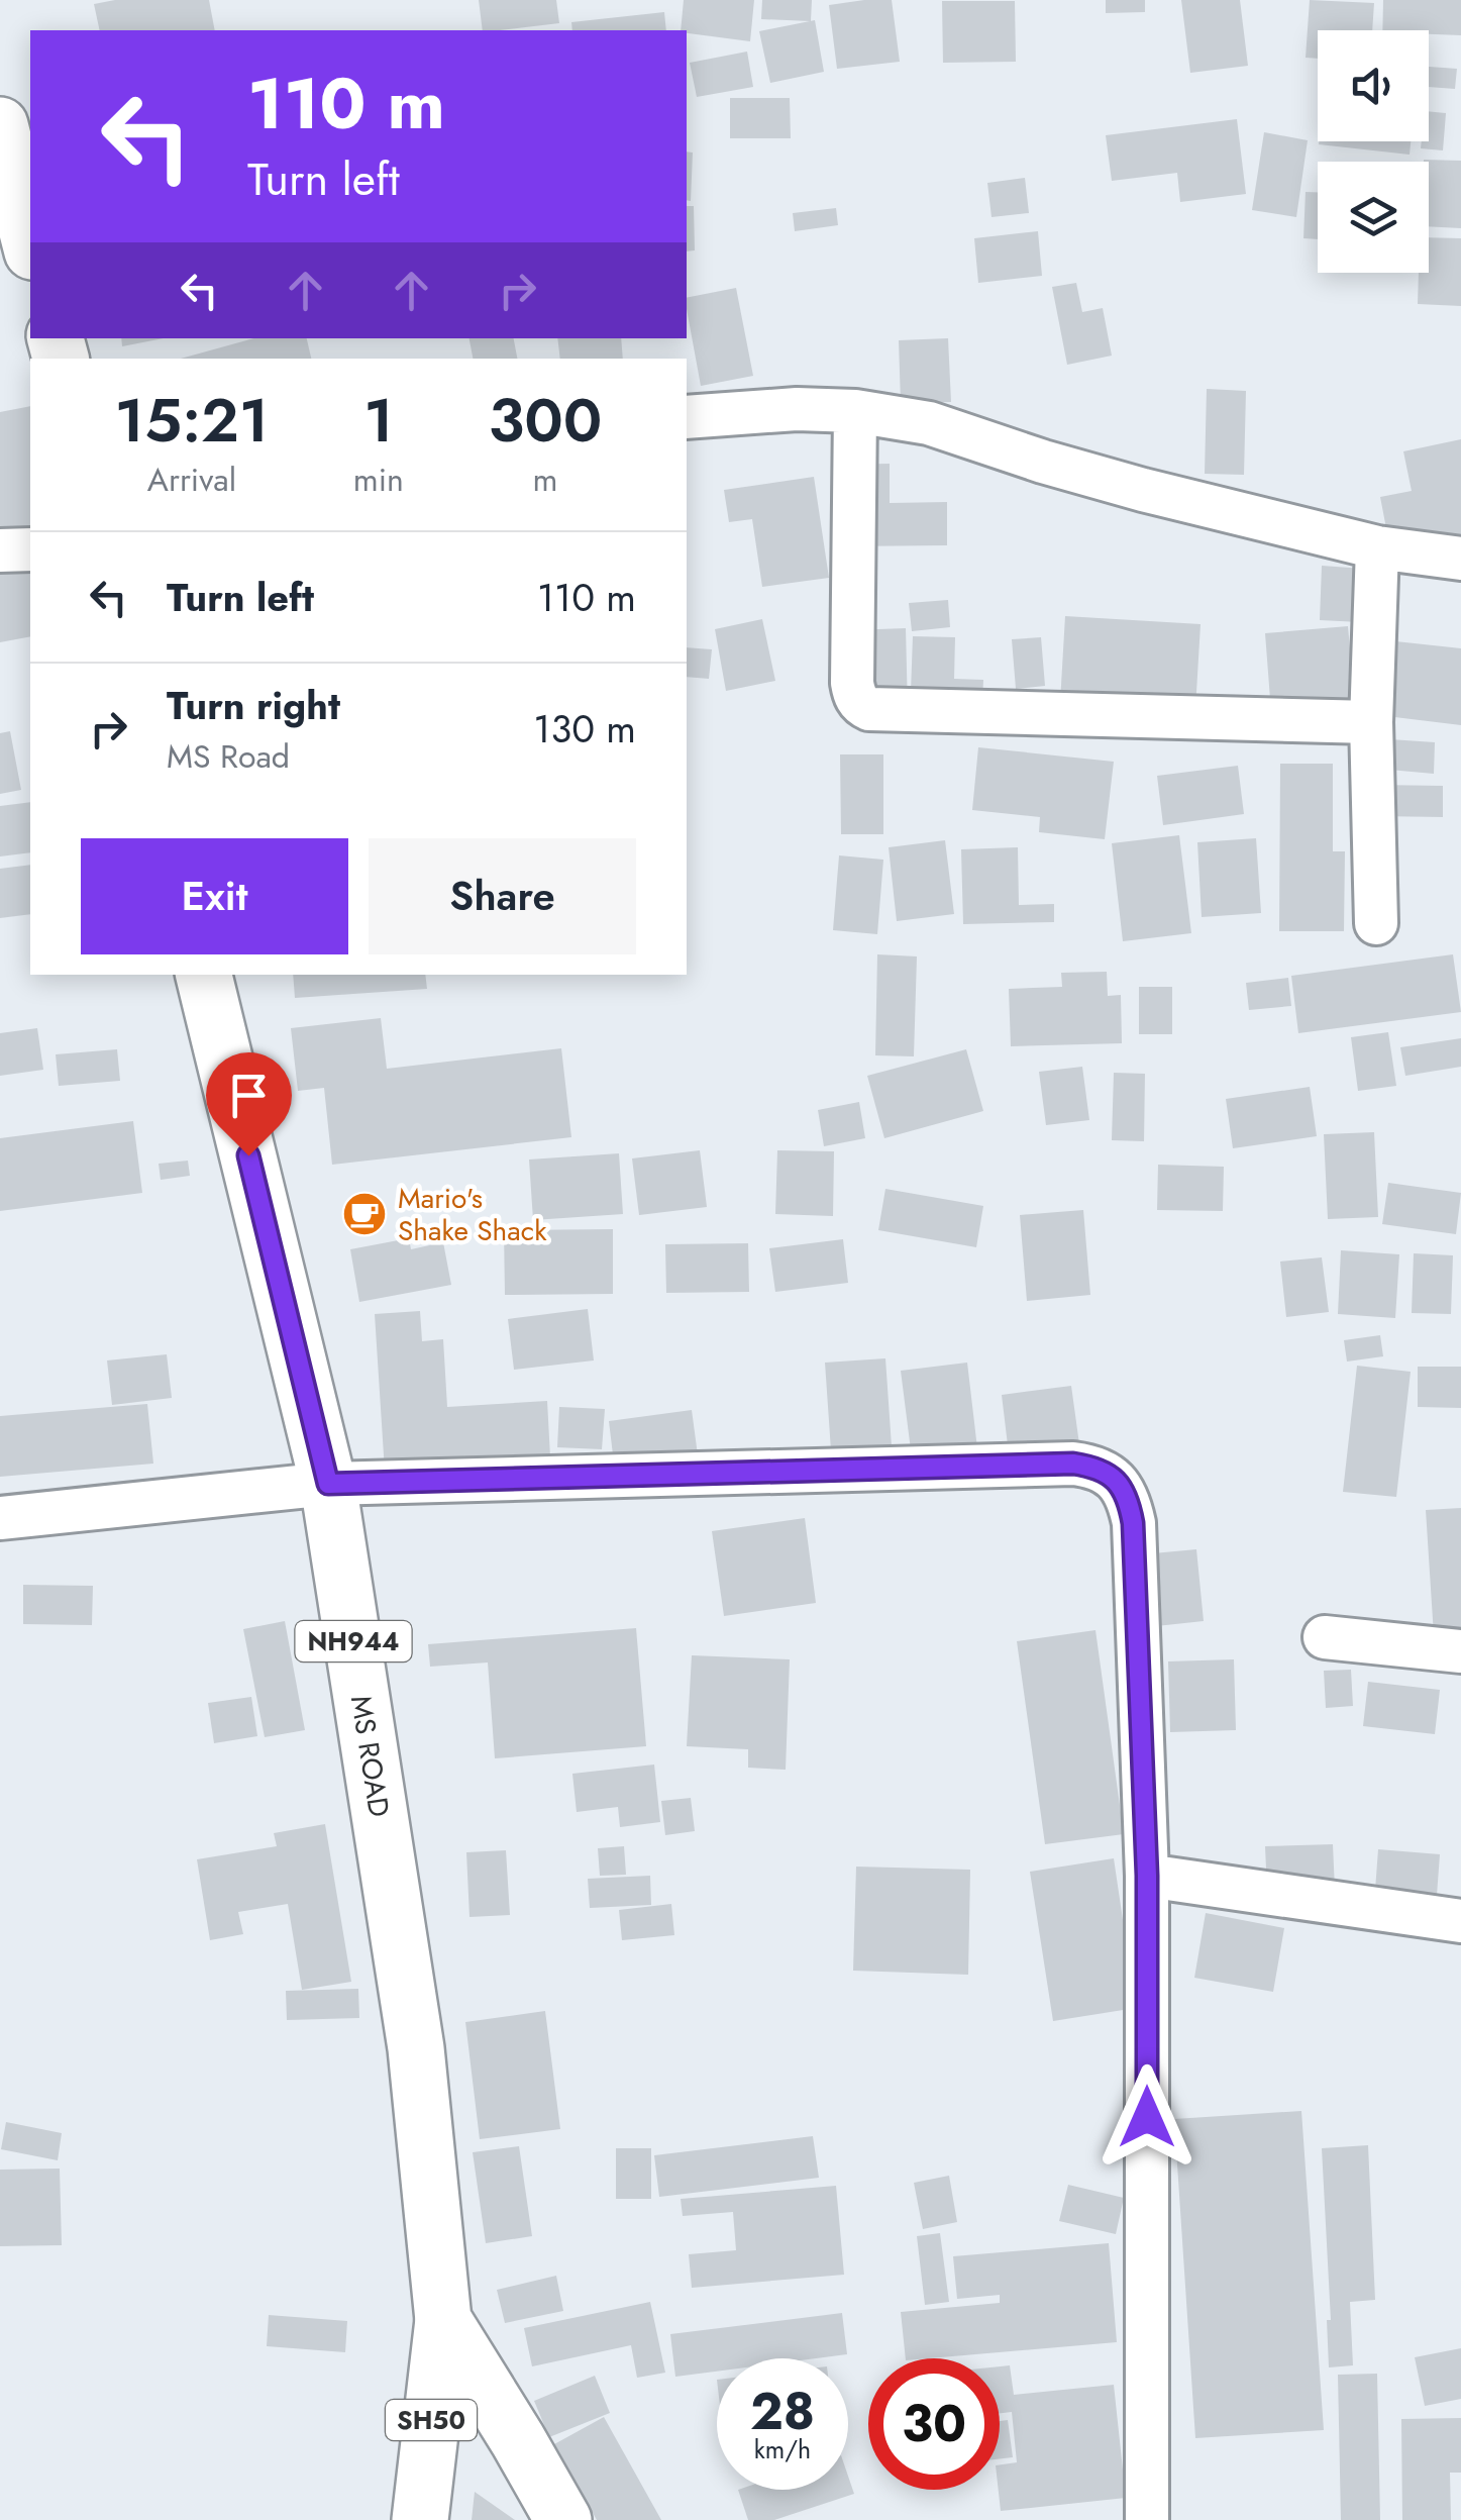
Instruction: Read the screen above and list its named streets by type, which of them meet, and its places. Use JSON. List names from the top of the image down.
{
  "streets": {
    "main road": ["NH944", "MS ROAD", "SH50"]
  },
  "crossings": [
    ["MS ROAD", "SH50"]
  ],
  "places": {
    "cafe": ["Mario's Shake Shack"]
  },
  "page": {
    "turn": ["110 m", "Turn left"],
    "eta": [
      "15:21",
      "Arrival",
      "1",
      "min",
      "300",
      "m"
    ],
    "list": [
      {
        "name": "Turn left",
        "value": "110 m"
      },
      {
        "name": "Turn right",
        "note": "MS Road",
        "value": "130 m"
      }
    ],
    "buttons": ["Exit", "Share"],
    "speed": "28 km/h",
    "limit": "30"
  }
}
